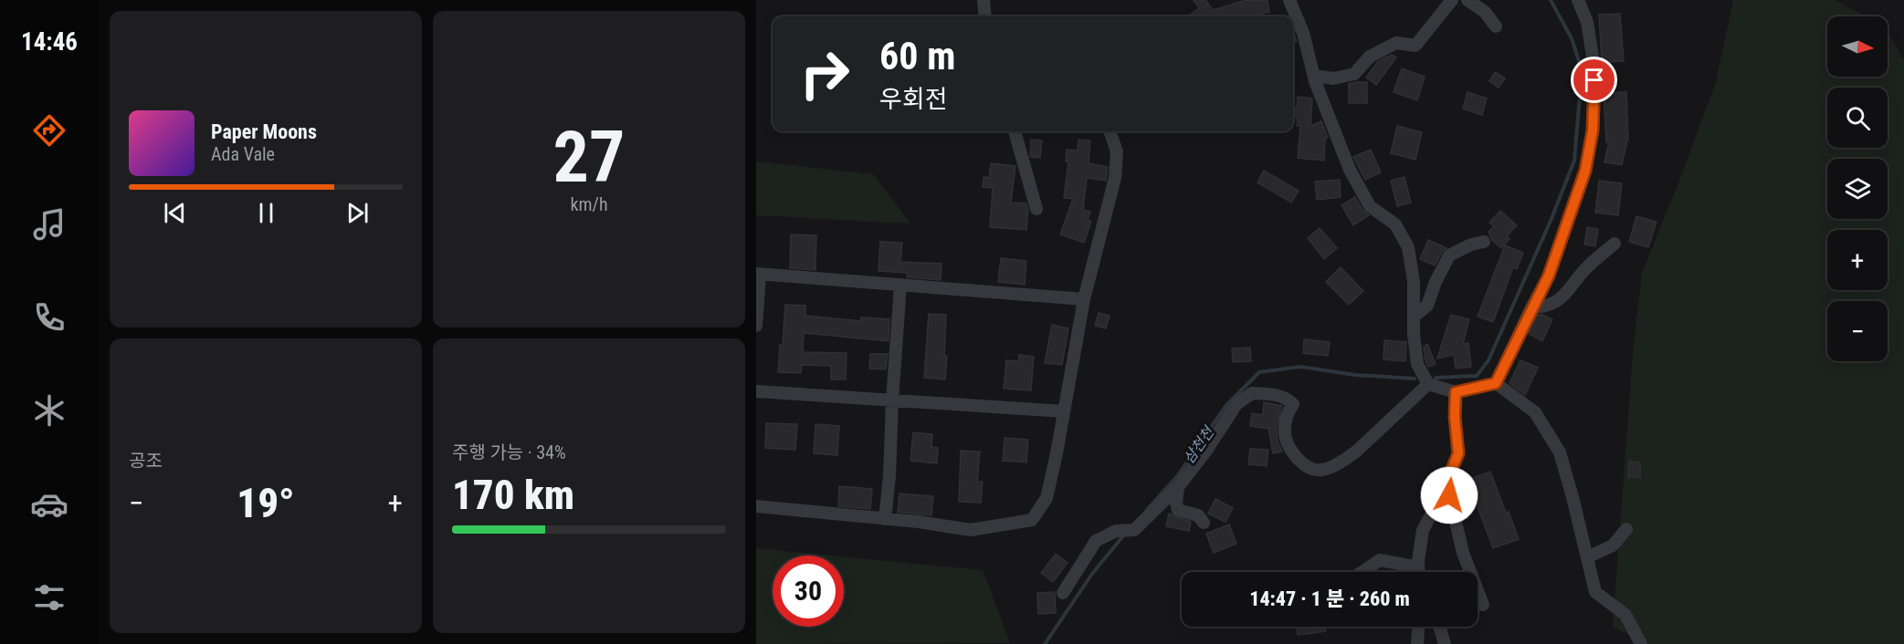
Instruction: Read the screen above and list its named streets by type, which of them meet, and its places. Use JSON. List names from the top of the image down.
{
  "water": ["삼천천"],
  "north": "right",
  "page": {
    "tabs": "14:46",
    "tile": [
      ["27", "km/h"],
      "공조",
      ["주행 가능 · 34%", "170 km"]
    ],
    "map_buttons": ["+", "−"],
    "turn": ["60 m", "우회전"],
    "song": ["Paper Moons", "Ada Vale"],
    "heat": ["−", "19°", "+"],
    "limit": "30",
    "trip": "14:47 · 1 분 · 260 m"
  }
}
